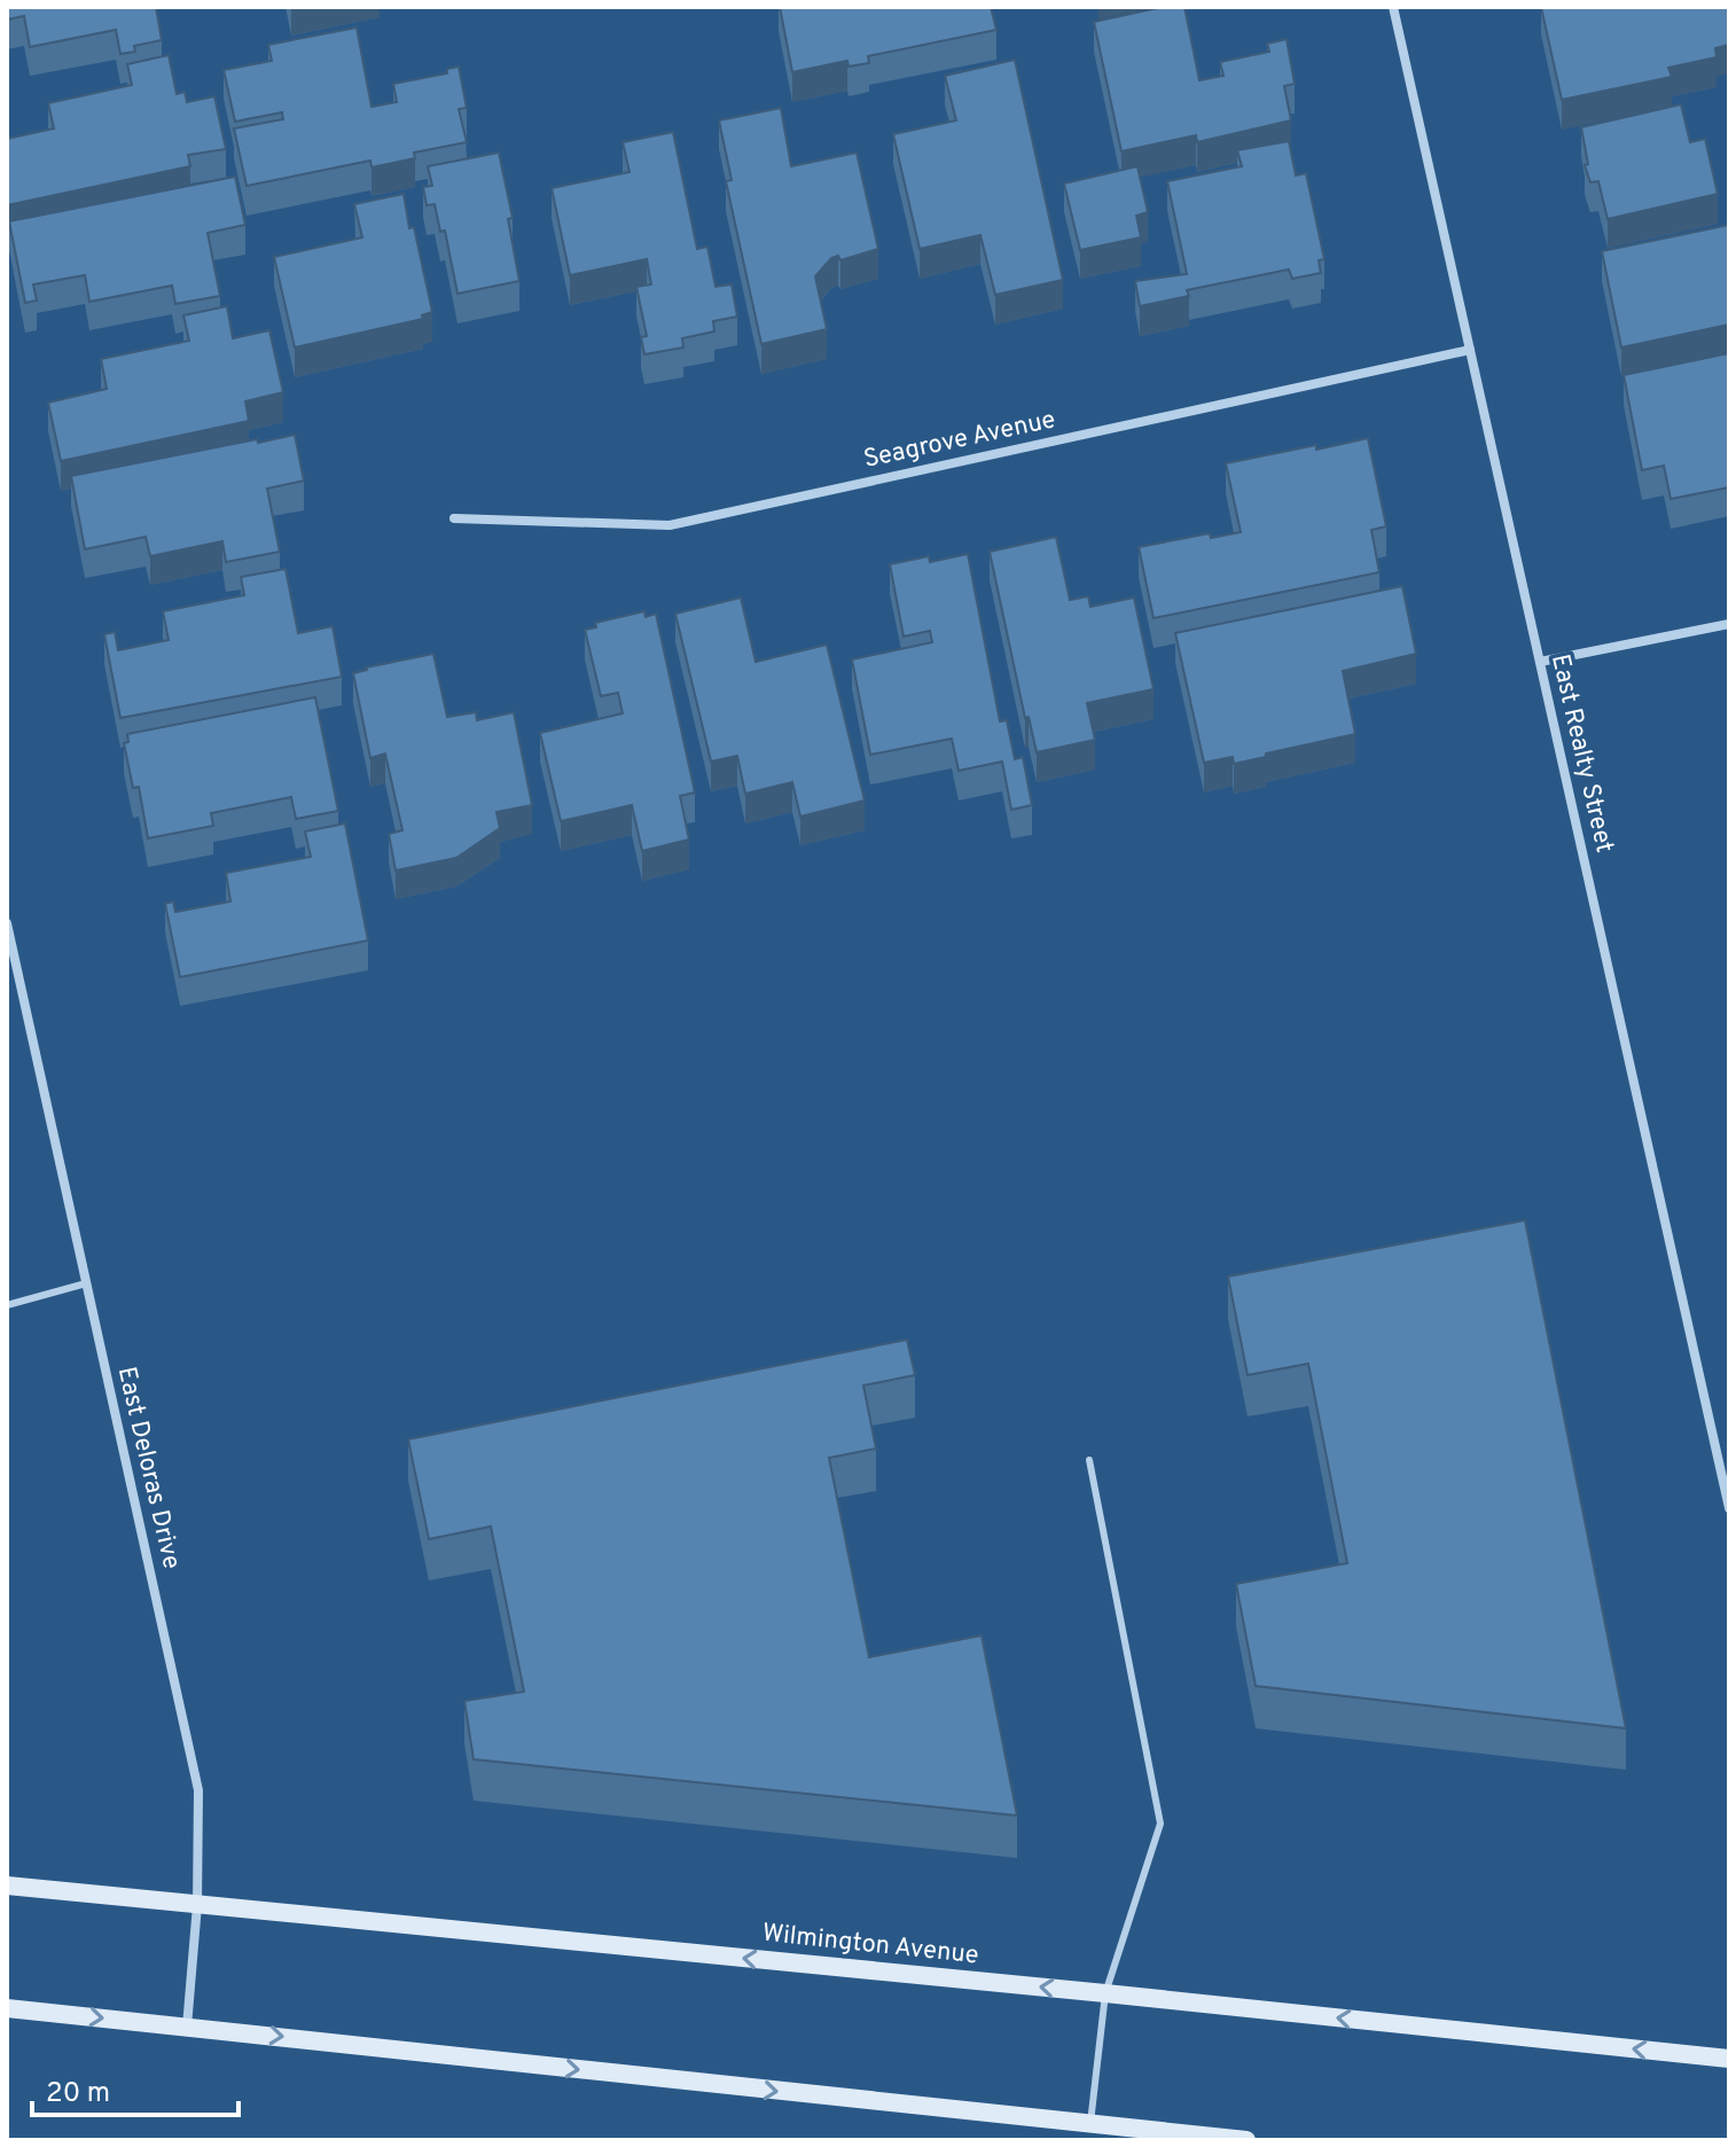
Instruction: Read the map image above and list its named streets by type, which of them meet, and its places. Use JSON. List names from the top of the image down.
{
  "streets": {
    "main road": ["Wilmington Avenue"],
    "street": ["Seagrove Avenue", "East Realty Street", "East Deloras Drive"]
  },
  "crossings": [
    ["Seagrove Avenue", "East Realty Street"],
    ["East Deloras Drive", "Wilmington Avenue"]
  ],
  "scale_bar": "20 m"
}
